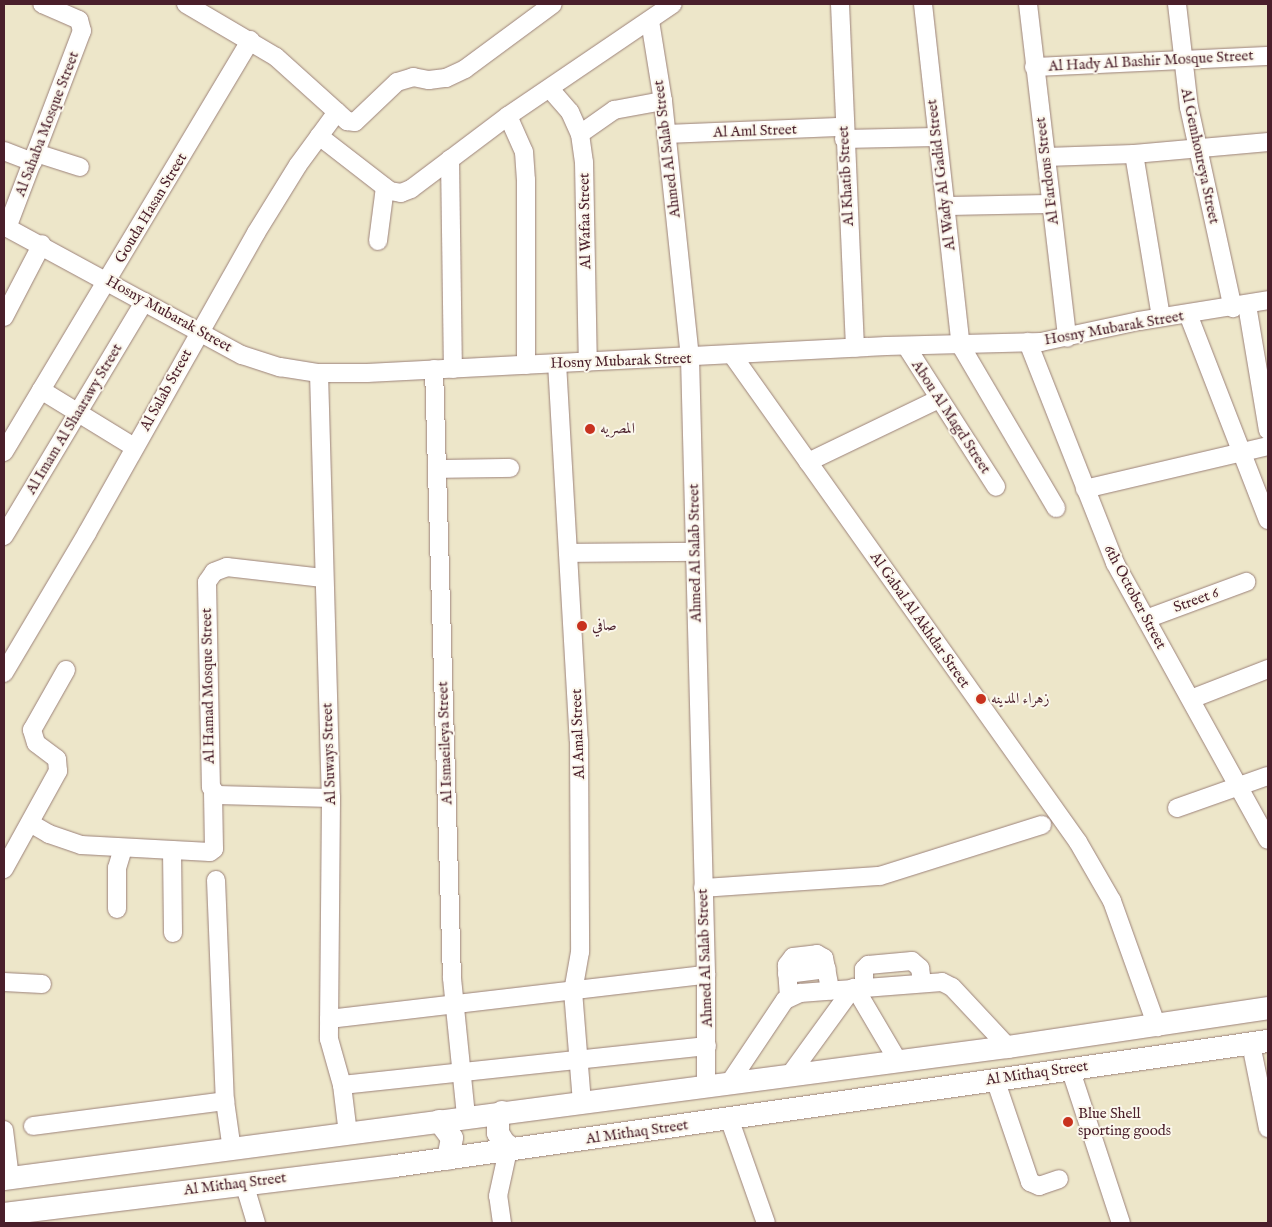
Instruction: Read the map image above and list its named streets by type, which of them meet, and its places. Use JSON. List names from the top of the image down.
{
  "streets": {
    "main road": ["Al Mithaq Street"],
    "street": [
      "Al Hady Al Bashir Mosque Street",
      "Al Sahaba Mosque Street",
      "Al Aml Street",
      "Ahmed Al Salab Street",
      "Al Gemhoureya Street",
      "Al Fardous Street",
      "Al Wady Al Gadid Street",
      "Al Khatib Street",
      "Gouda Hasan Street",
      "Al Wafaa Street",
      "Hosny Mubarak Street",
      "Al Salab Street",
      "Abou Al Magd Street",
      "Al Imam Al Shaarawy Street",
      "6th October Street",
      "Street 6",
      "Al Gabal Al Akhdar Street",
      "Al Hamad Mosque Street",
      "Al Amal Street",
      "Al Ismaeileya Street",
      "Al Suways Street"
    ]
  },
  "crossings": [
    ["Al Hady Al Bashir Mosque Street", "Al Gemhoureya Street"],
    ["Al Hady Al Bashir Mosque Street", "Al Fardous Street"],
    ["Al Sahaba Mosque Street", "Hosny Mubarak Street"],
    ["Al Aml Street", "Ahmed Al Salab Street"],
    ["Al Aml Street", "Al Wady Al Gadid Street"],
    ["Al Aml Street", "Al Khatib Street"],
    ["Ahmed Al Salab Street", "Hosny Mubarak Street"],
    ["Ahmed Al Salab Street", "Al Mithaq Street"],
    ["Al Gemhoureya Street", "Hosny Mubarak Street"],
    ["Al Fardous Street", "Hosny Mubarak Street"],
    ["Al Wady Al Gadid Street", "Hosny Mubarak Street"],
    ["Al Khatib Street", "Hosny Mubarak Street"],
    ["Gouda Hasan Street", "Hosny Mubarak Street"],
    ["Al Wafaa Street", "Hosny Mubarak Street"],
    ["Hosny Mubarak Street", "Al Salab Street"],
    ["Hosny Mubarak Street", "Abou Al Magd Street"],
    ["Hosny Mubarak Street", "Al Imam Al Shaarawy Street"],
    ["Hosny Mubarak Street", "6th October Street"],
    ["Hosny Mubarak Street", "Al Gabal Al Akhdar Street"],
    ["Hosny Mubarak Street", "Al Amal Street"],
    ["Hosny Mubarak Street", "Al Ismaeileya Street"],
    ["Hosny Mubarak Street", "Al Suways Street"],
    ["6th October Street", "Street 6"],
    ["Al Gabal Al Akhdar Street", "Al Mithaq Street"],
    ["Al Hamad Mosque Street", "Al Suways Street"],
    ["Al Amal Street", "Al Mithaq Street"],
    ["Al Ismaeileya Street", "Al Mithaq Street"],
    ["Al Suways Street", "Al Mithaq Street"]
  ],
  "places": [
    "المصريه",
    "صافي",
    "زهراء المدينه",
    "Blue Shell sporting goods"
  ]
}
